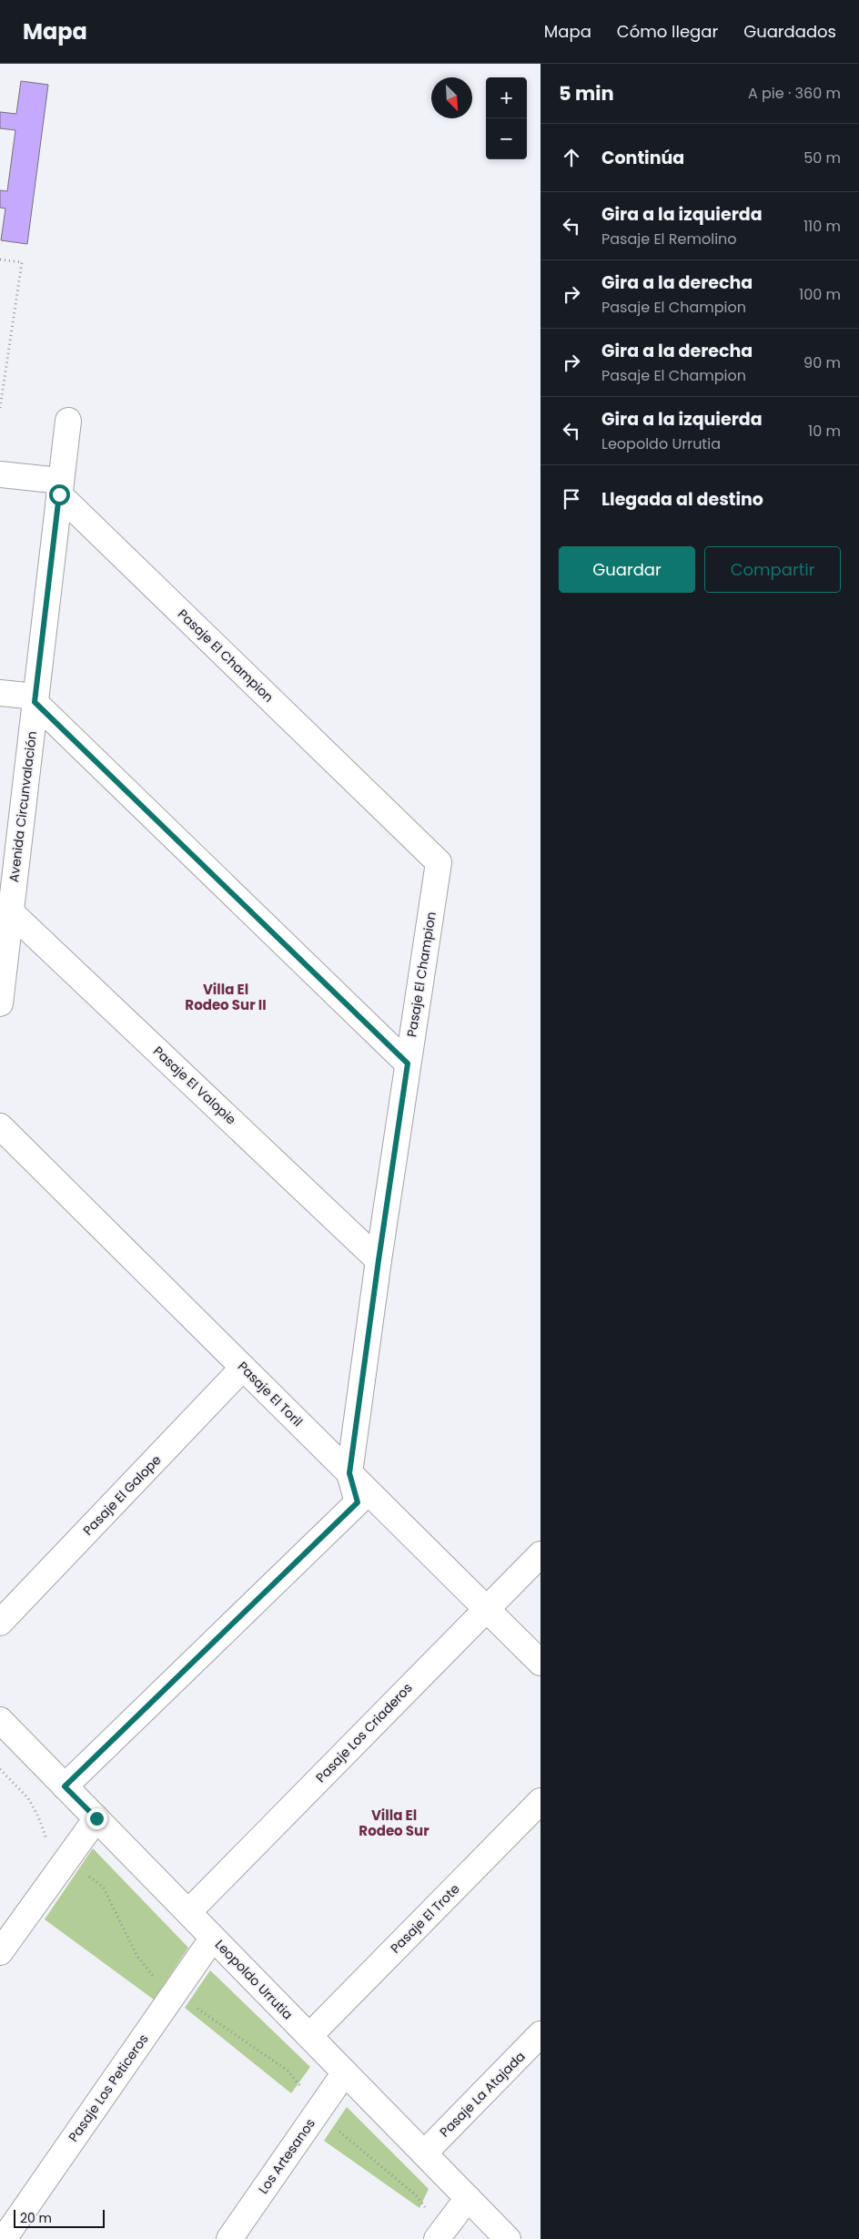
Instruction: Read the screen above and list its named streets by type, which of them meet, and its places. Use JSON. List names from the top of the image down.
{
  "streets": {
    "street": [
      "Pasaje El Champion",
      "Avenida Circunvalación",
      "Pasaje El Valopie",
      "Pasaje El Toril",
      "Pasaje El Galope",
      "Pasaje Los Criaderos",
      "Pasaje El Trote",
      "Leopoldo Urrutia",
      "Pasaje Los Peticeros",
      "Pasaje La Atajada",
      "Los Artesanos"
    ]
  },
  "crossings": [
    ["Pasaje El Champion", "Avenida Circunvalación"],
    ["Pasaje El Champion", "Pasaje El Valopie"],
    ["Pasaje El Champion", "Pasaje El Toril"],
    ["Pasaje El Champion", "Leopoldo Urrutia"],
    ["Avenida Circunvalación", "Pasaje El Valopie"],
    ["Pasaje El Toril", "Pasaje El Galope"],
    ["Pasaje El Toril", "Pasaje Los Criaderos"],
    ["Pasaje Los Criaderos", "Leopoldo Urrutia"],
    ["Pasaje El Trote", "Leopoldo Urrutia"],
    ["Leopoldo Urrutia", "Pasaje Los Peticeros"],
    ["Leopoldo Urrutia", "Pasaje La Atajada"],
    ["Leopoldo Urrutia", "Los Artesanos"]
  ],
  "districts": ["Villa El Rodeo Sur II", "Villa El Rodeo Sur"],
  "scale_bar": "20 m",
  "north": "bottom right",
  "page": {
    "header": "Mapa",
    "nav": ["Mapa", "Cómo llegar", "Guardados"],
    "heading": ["5 min", "A pie · 360 m"],
    "map_buttons": ["+", "−"],
    "list": [
      ["Continúa", "50 m"],
      ["Gira a la izquierda", "Pasaje El Remolino", "110 m"],
      ["Gira a la derecha", "Pasaje El Champion", "100 m"],
      ["Gira a la derecha", "Pasaje El Champion", "90 m"],
      ["Gira a la izquierda", "Leopoldo Urrutia", "10 m"],
      "Llegada al destino"
    ],
    "buttons": ["Guardar", "Compartir"],
    "scale": "20 m"
  }
}
